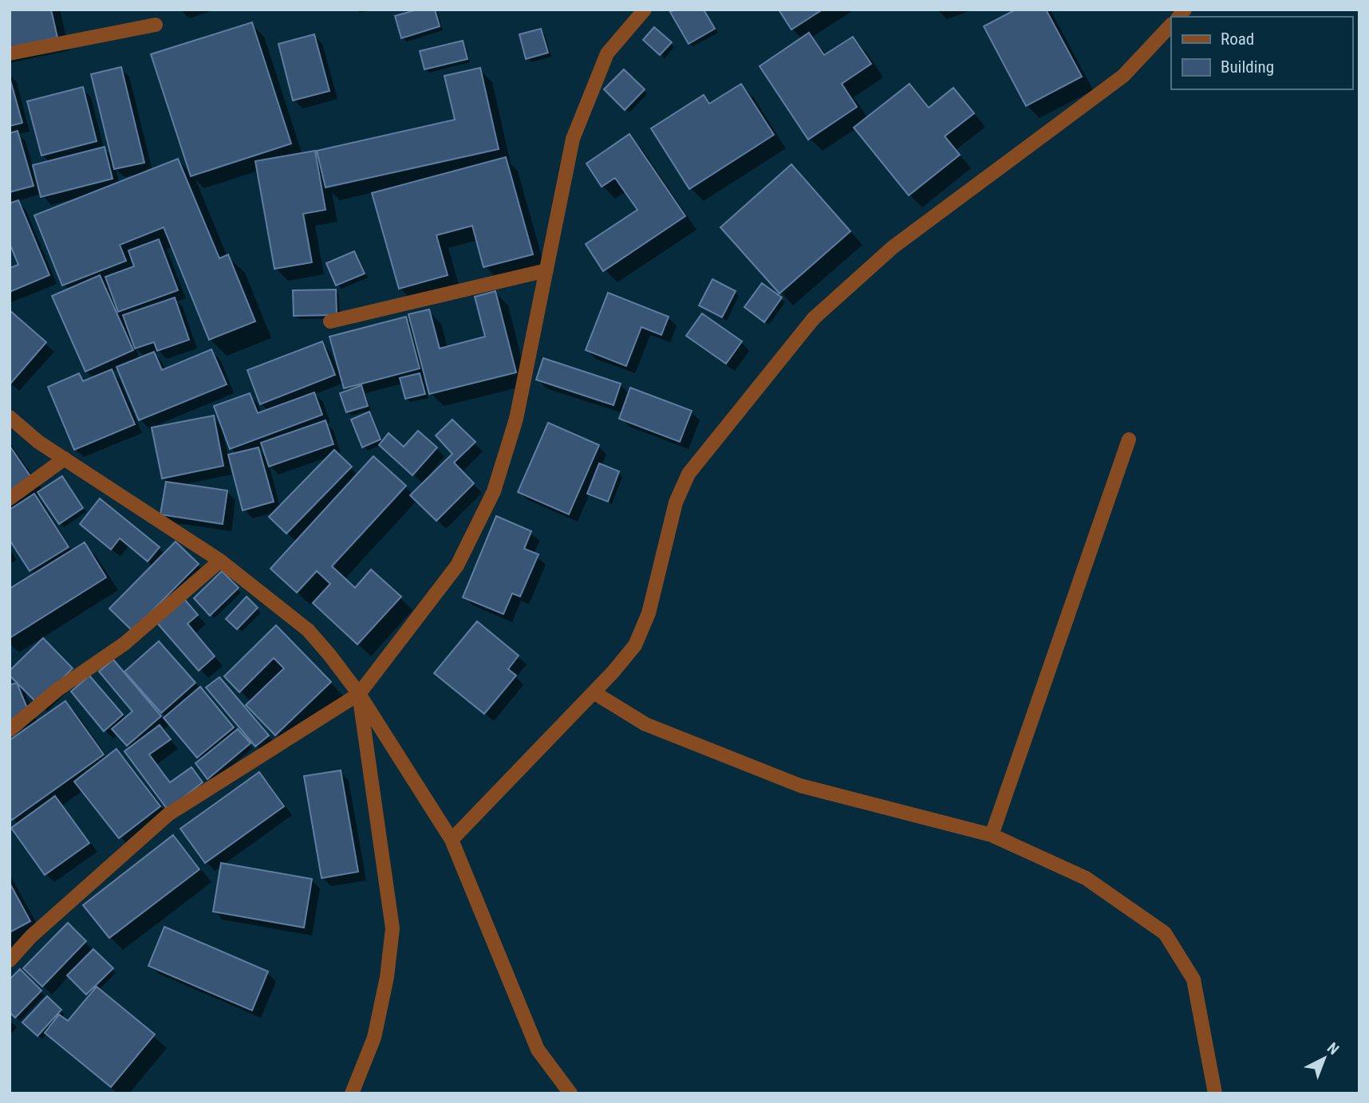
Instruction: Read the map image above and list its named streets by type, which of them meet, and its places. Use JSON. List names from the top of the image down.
{
  "legend": ["Road", "Building"],
  "north": "top right"
}
